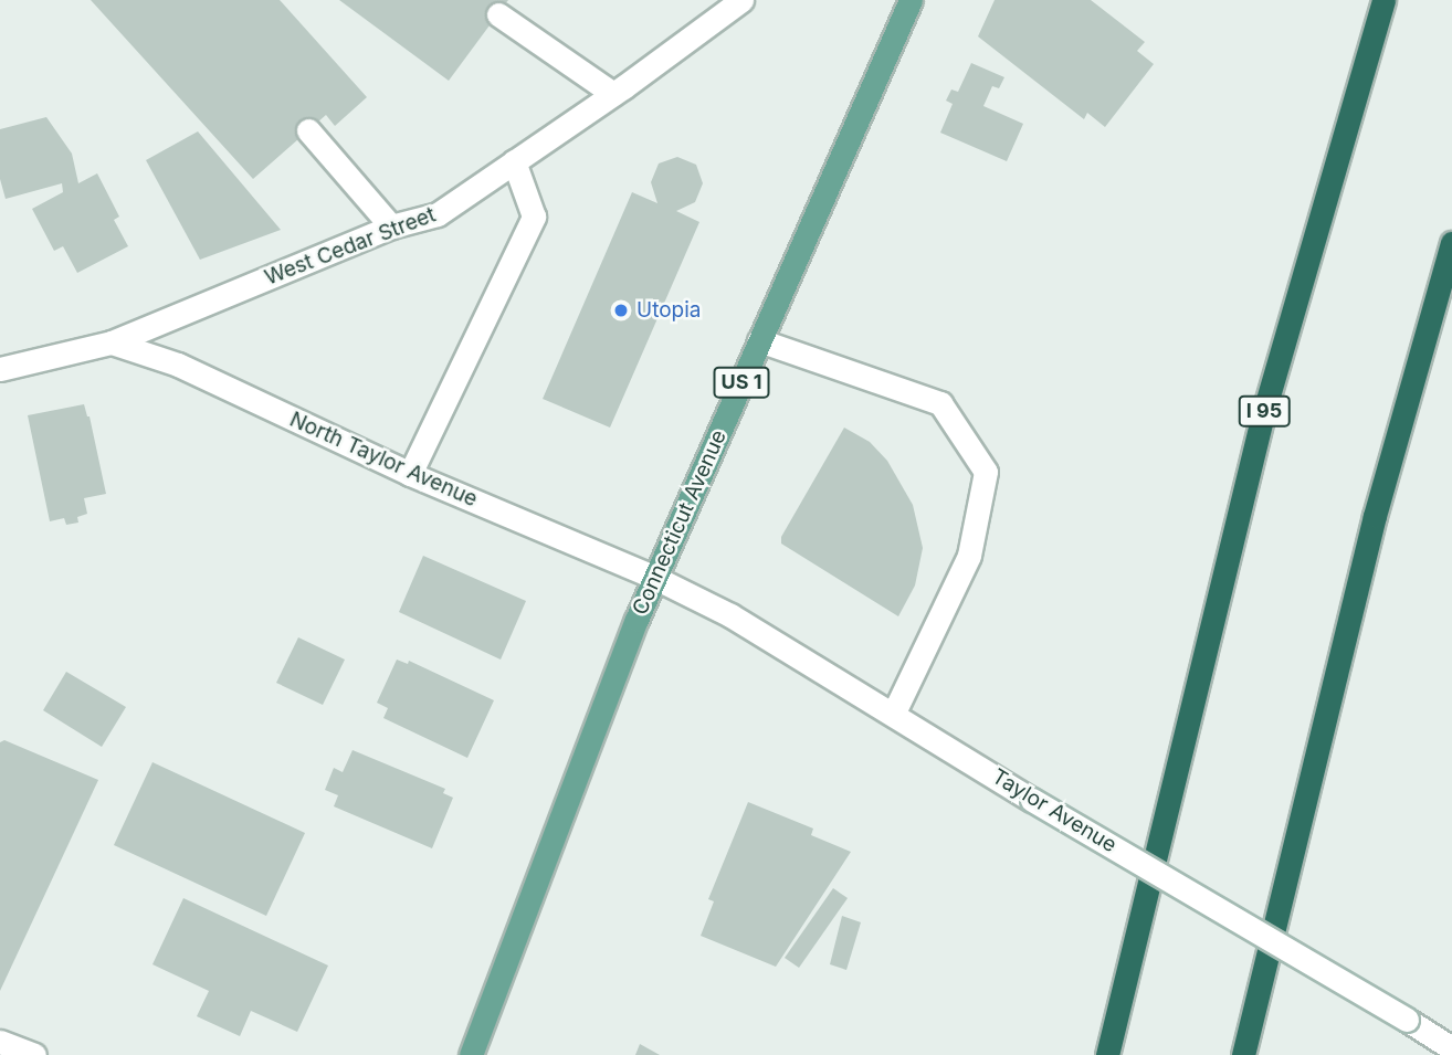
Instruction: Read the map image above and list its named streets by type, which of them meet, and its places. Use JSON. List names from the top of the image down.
{
  "streets": {
    "highway": ["I 95"],
    "main road": ["US 1", "Connecticut Avenue"],
    "street": ["West Cedar Street", "North Taylor Avenue", "Taylor Avenue"]
  },
  "crossings": [
    ["West Cedar Street", "North Taylor Avenue"],
    ["North Taylor Avenue", "Connecticut Avenue"],
    ["North Taylor Avenue", "Taylor Avenue"],
    ["Connecticut Avenue", "Taylor Avenue"]
  ],
  "places": ["Utopia"]
}
